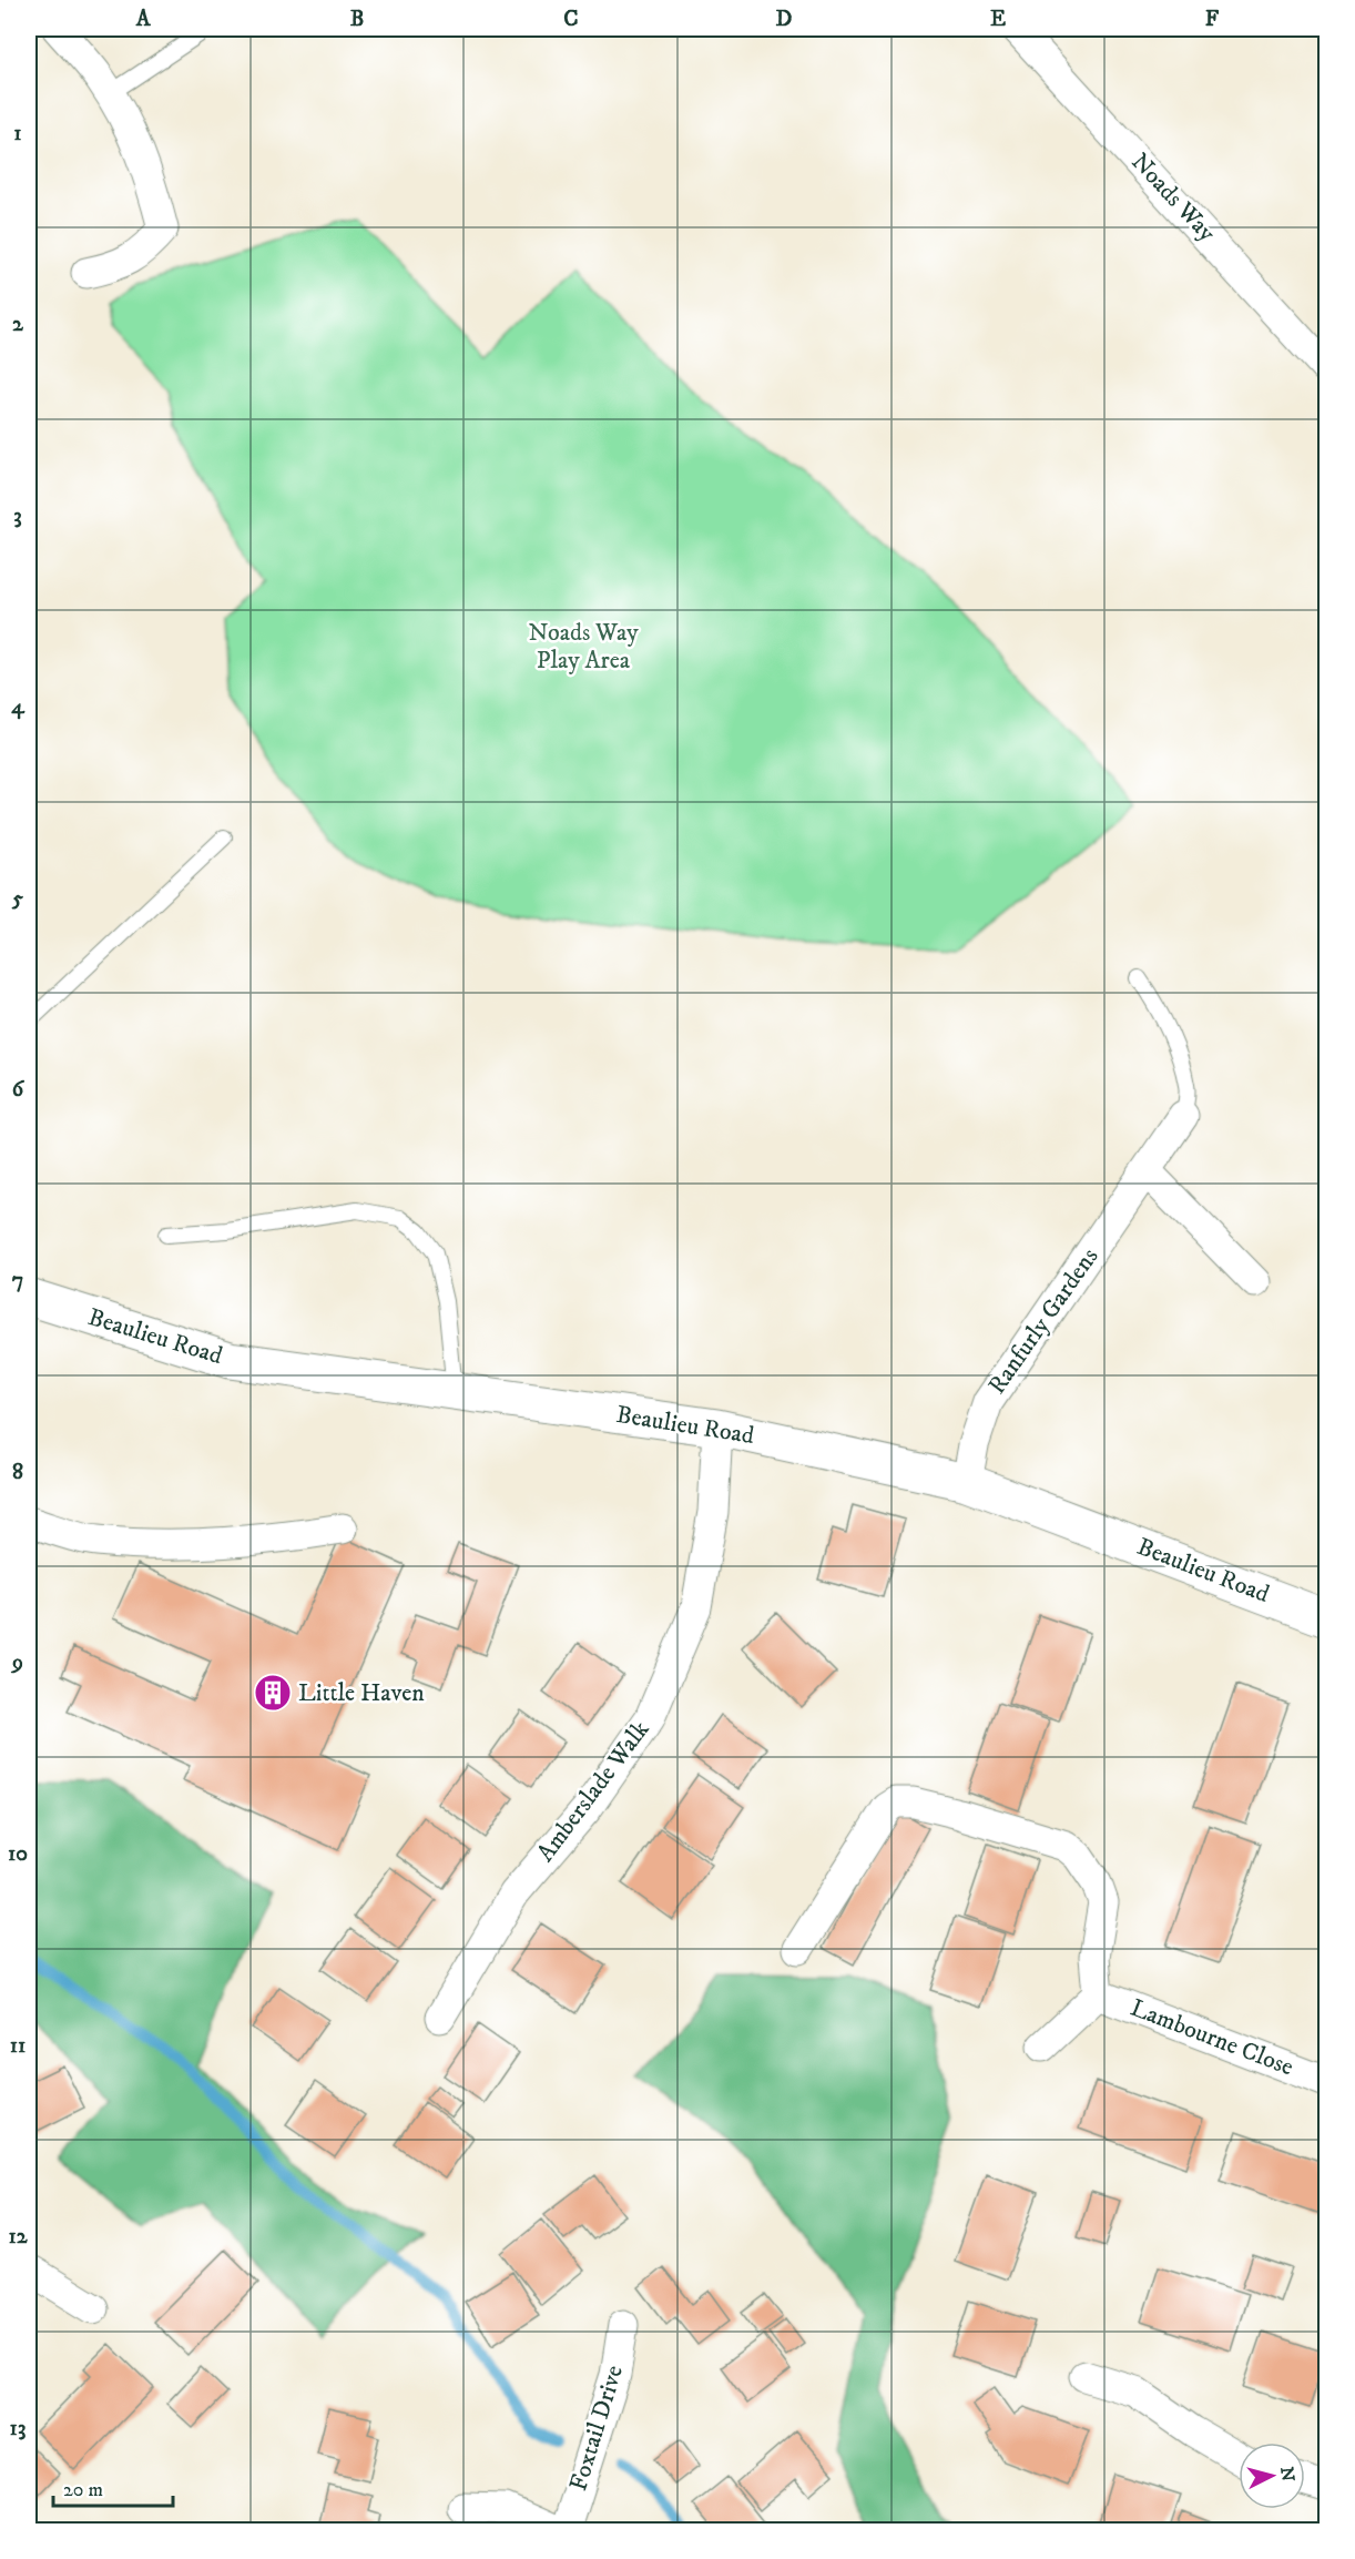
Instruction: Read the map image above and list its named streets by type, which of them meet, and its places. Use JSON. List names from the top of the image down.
{
  "streets": {
    "street": [
      "Noads Way",
      "Ranfurly Gardens",
      "Beaulieu Road",
      "Amberslade Walk",
      "Lambourne Close",
      "Foxtail Drive"
    ]
  },
  "crossings": [
    ["Ranfurly Gardens", "Beaulieu Road"],
    ["Beaulieu Road", "Amberslade Walk"]
  ],
  "parks": ["Noads Way Play Area"],
  "places": {
    "building": ["Little Haven"]
  },
  "scale_bar": "20 m",
  "north": "right",
  "grid": {
    "columns": [
      "A",
      "B",
      "C",
      "D",
      "E",
      "F"
    ],
    "rows": [
      "1",
      "2",
      "3",
      "4",
      "5",
      "6",
      "7",
      "8",
      "9",
      "10",
      "11",
      "12",
      "13"
    ]
  }
}
